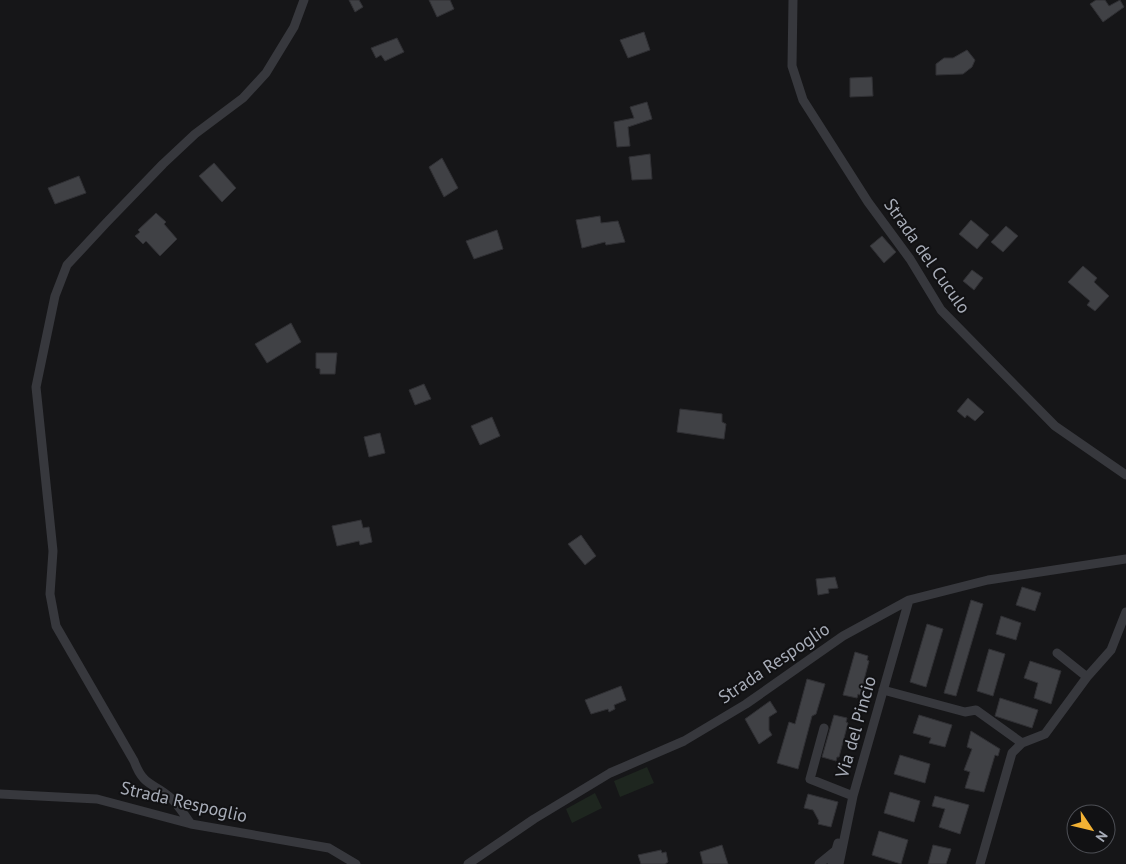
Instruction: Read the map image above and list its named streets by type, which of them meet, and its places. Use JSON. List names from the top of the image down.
{
  "streets": {
    "street": ["Strada del Cuculo", "Strada Respoglio", "Via del Pincio"]
  },
  "crossings": [
    ["Strada Respoglio", "Via del Pincio"]
  ],
  "north": "bottom right"
}
